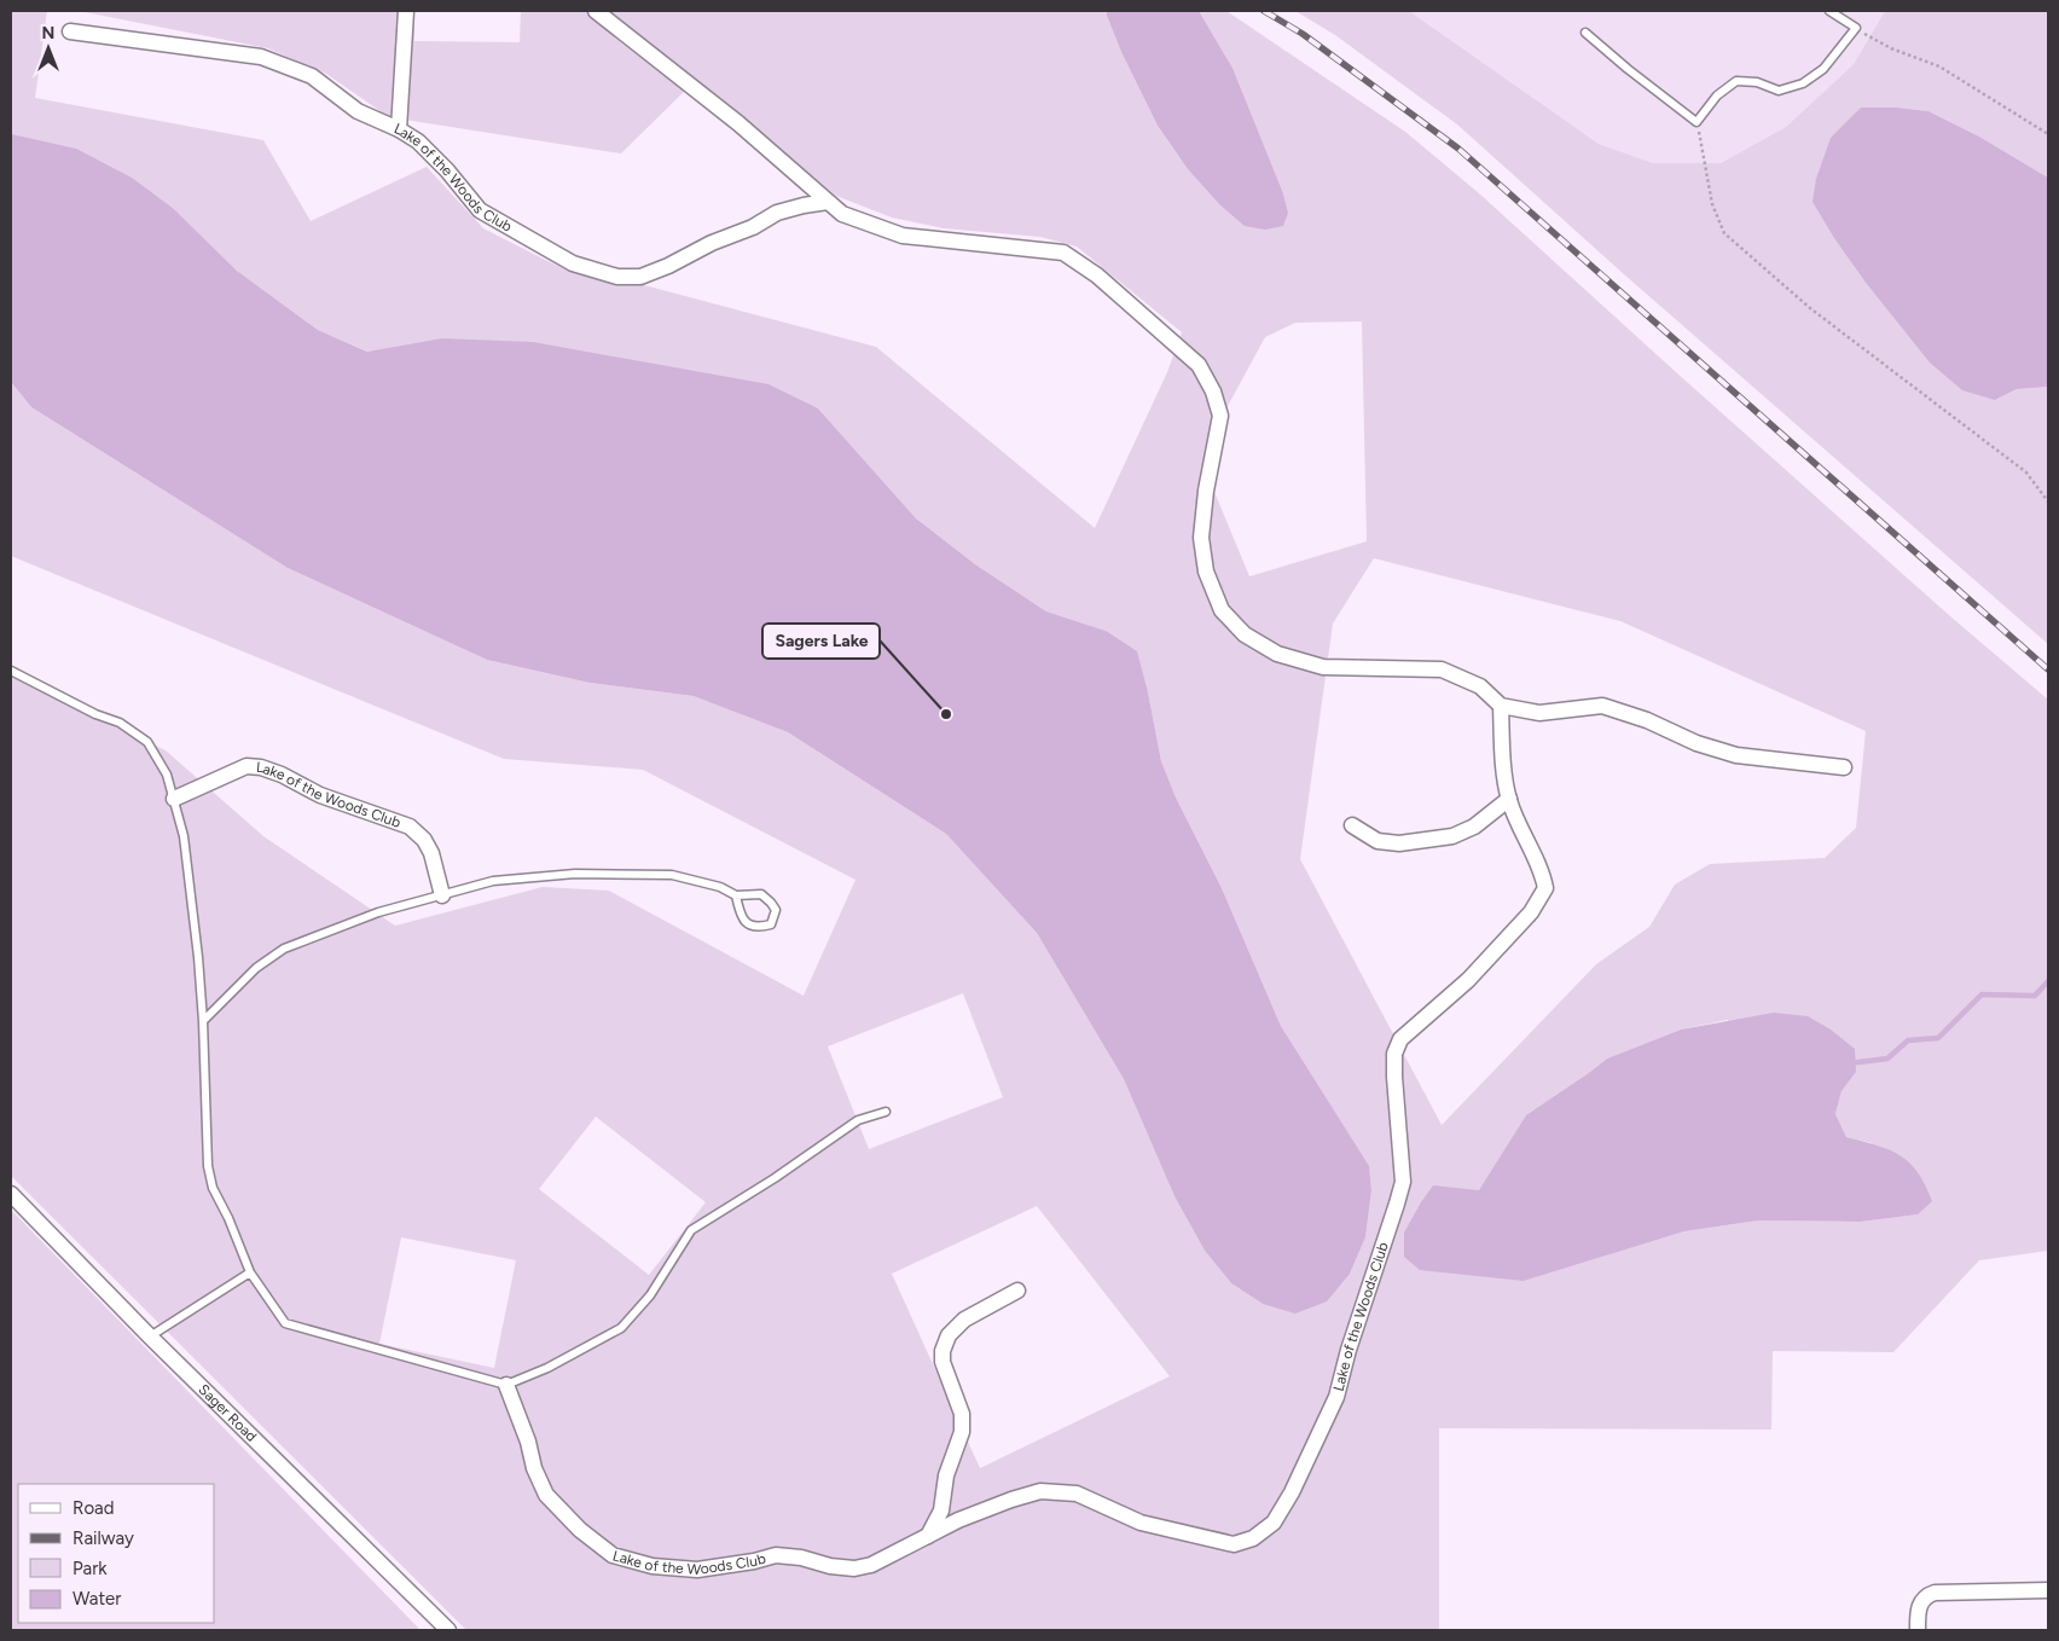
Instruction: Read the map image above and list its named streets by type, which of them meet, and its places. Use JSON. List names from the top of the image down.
{
  "streets": {
    "street": ["Lake of the Woods Club", "Sager Road"]
  },
  "places": ["Sagers Lake"],
  "legend": [
    "Road",
    "Railway",
    "Park",
    "Water"
  ],
  "north": "top"
}
